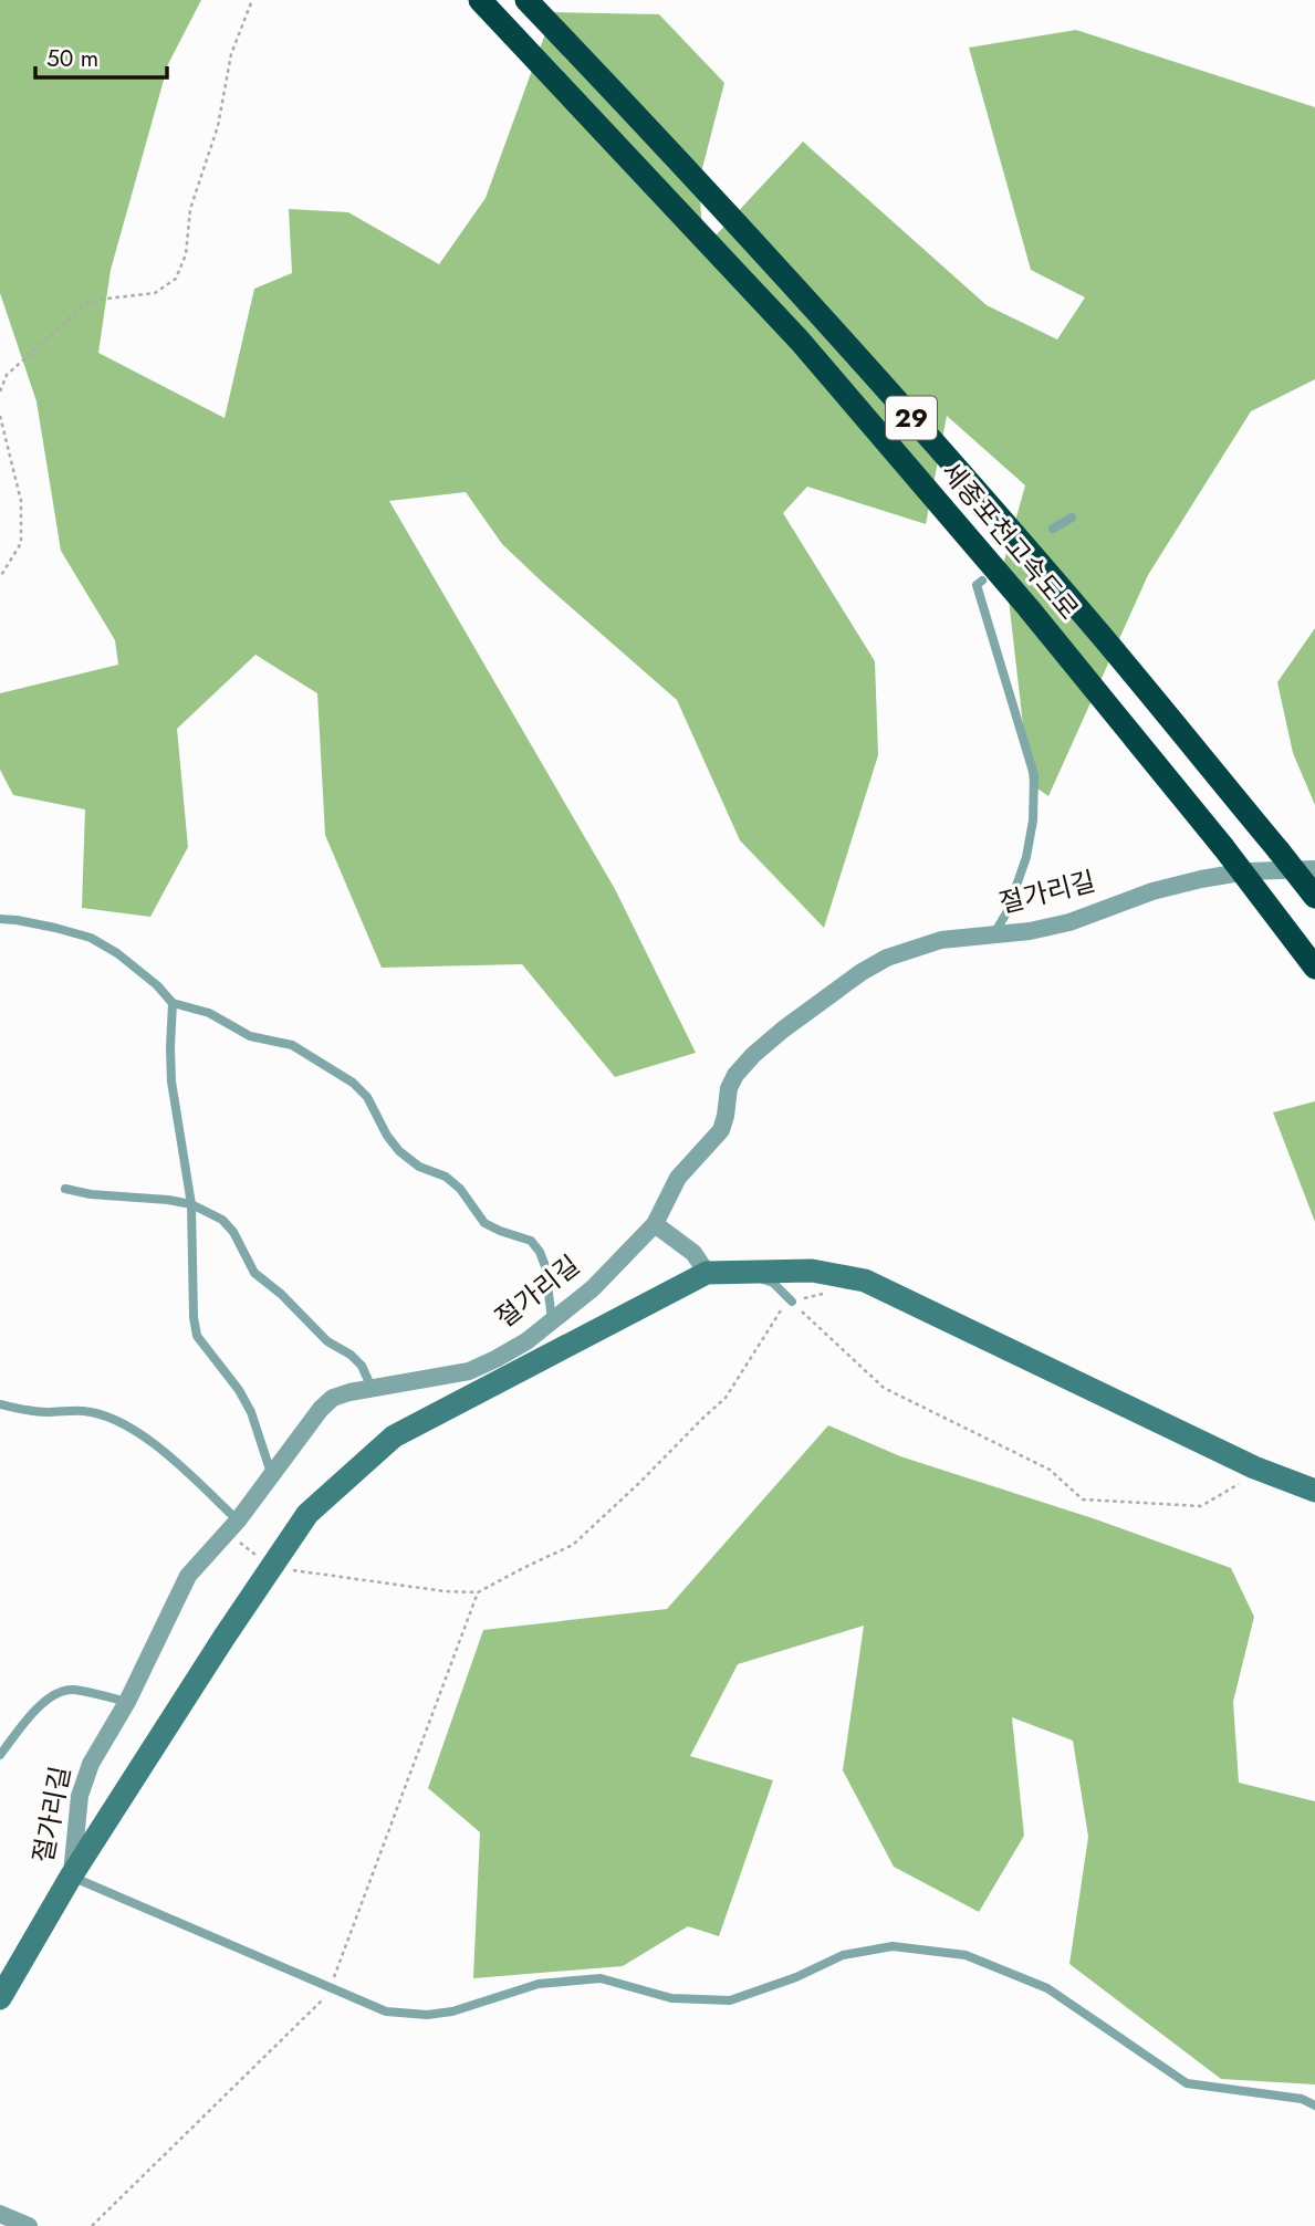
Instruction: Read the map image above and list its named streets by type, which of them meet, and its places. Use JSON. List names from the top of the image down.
{
  "streets": {
    "highway": ["29", "세종포천고속도로"],
    "street": ["절가리길"]
  },
  "scale_bar": "50 m"
}
